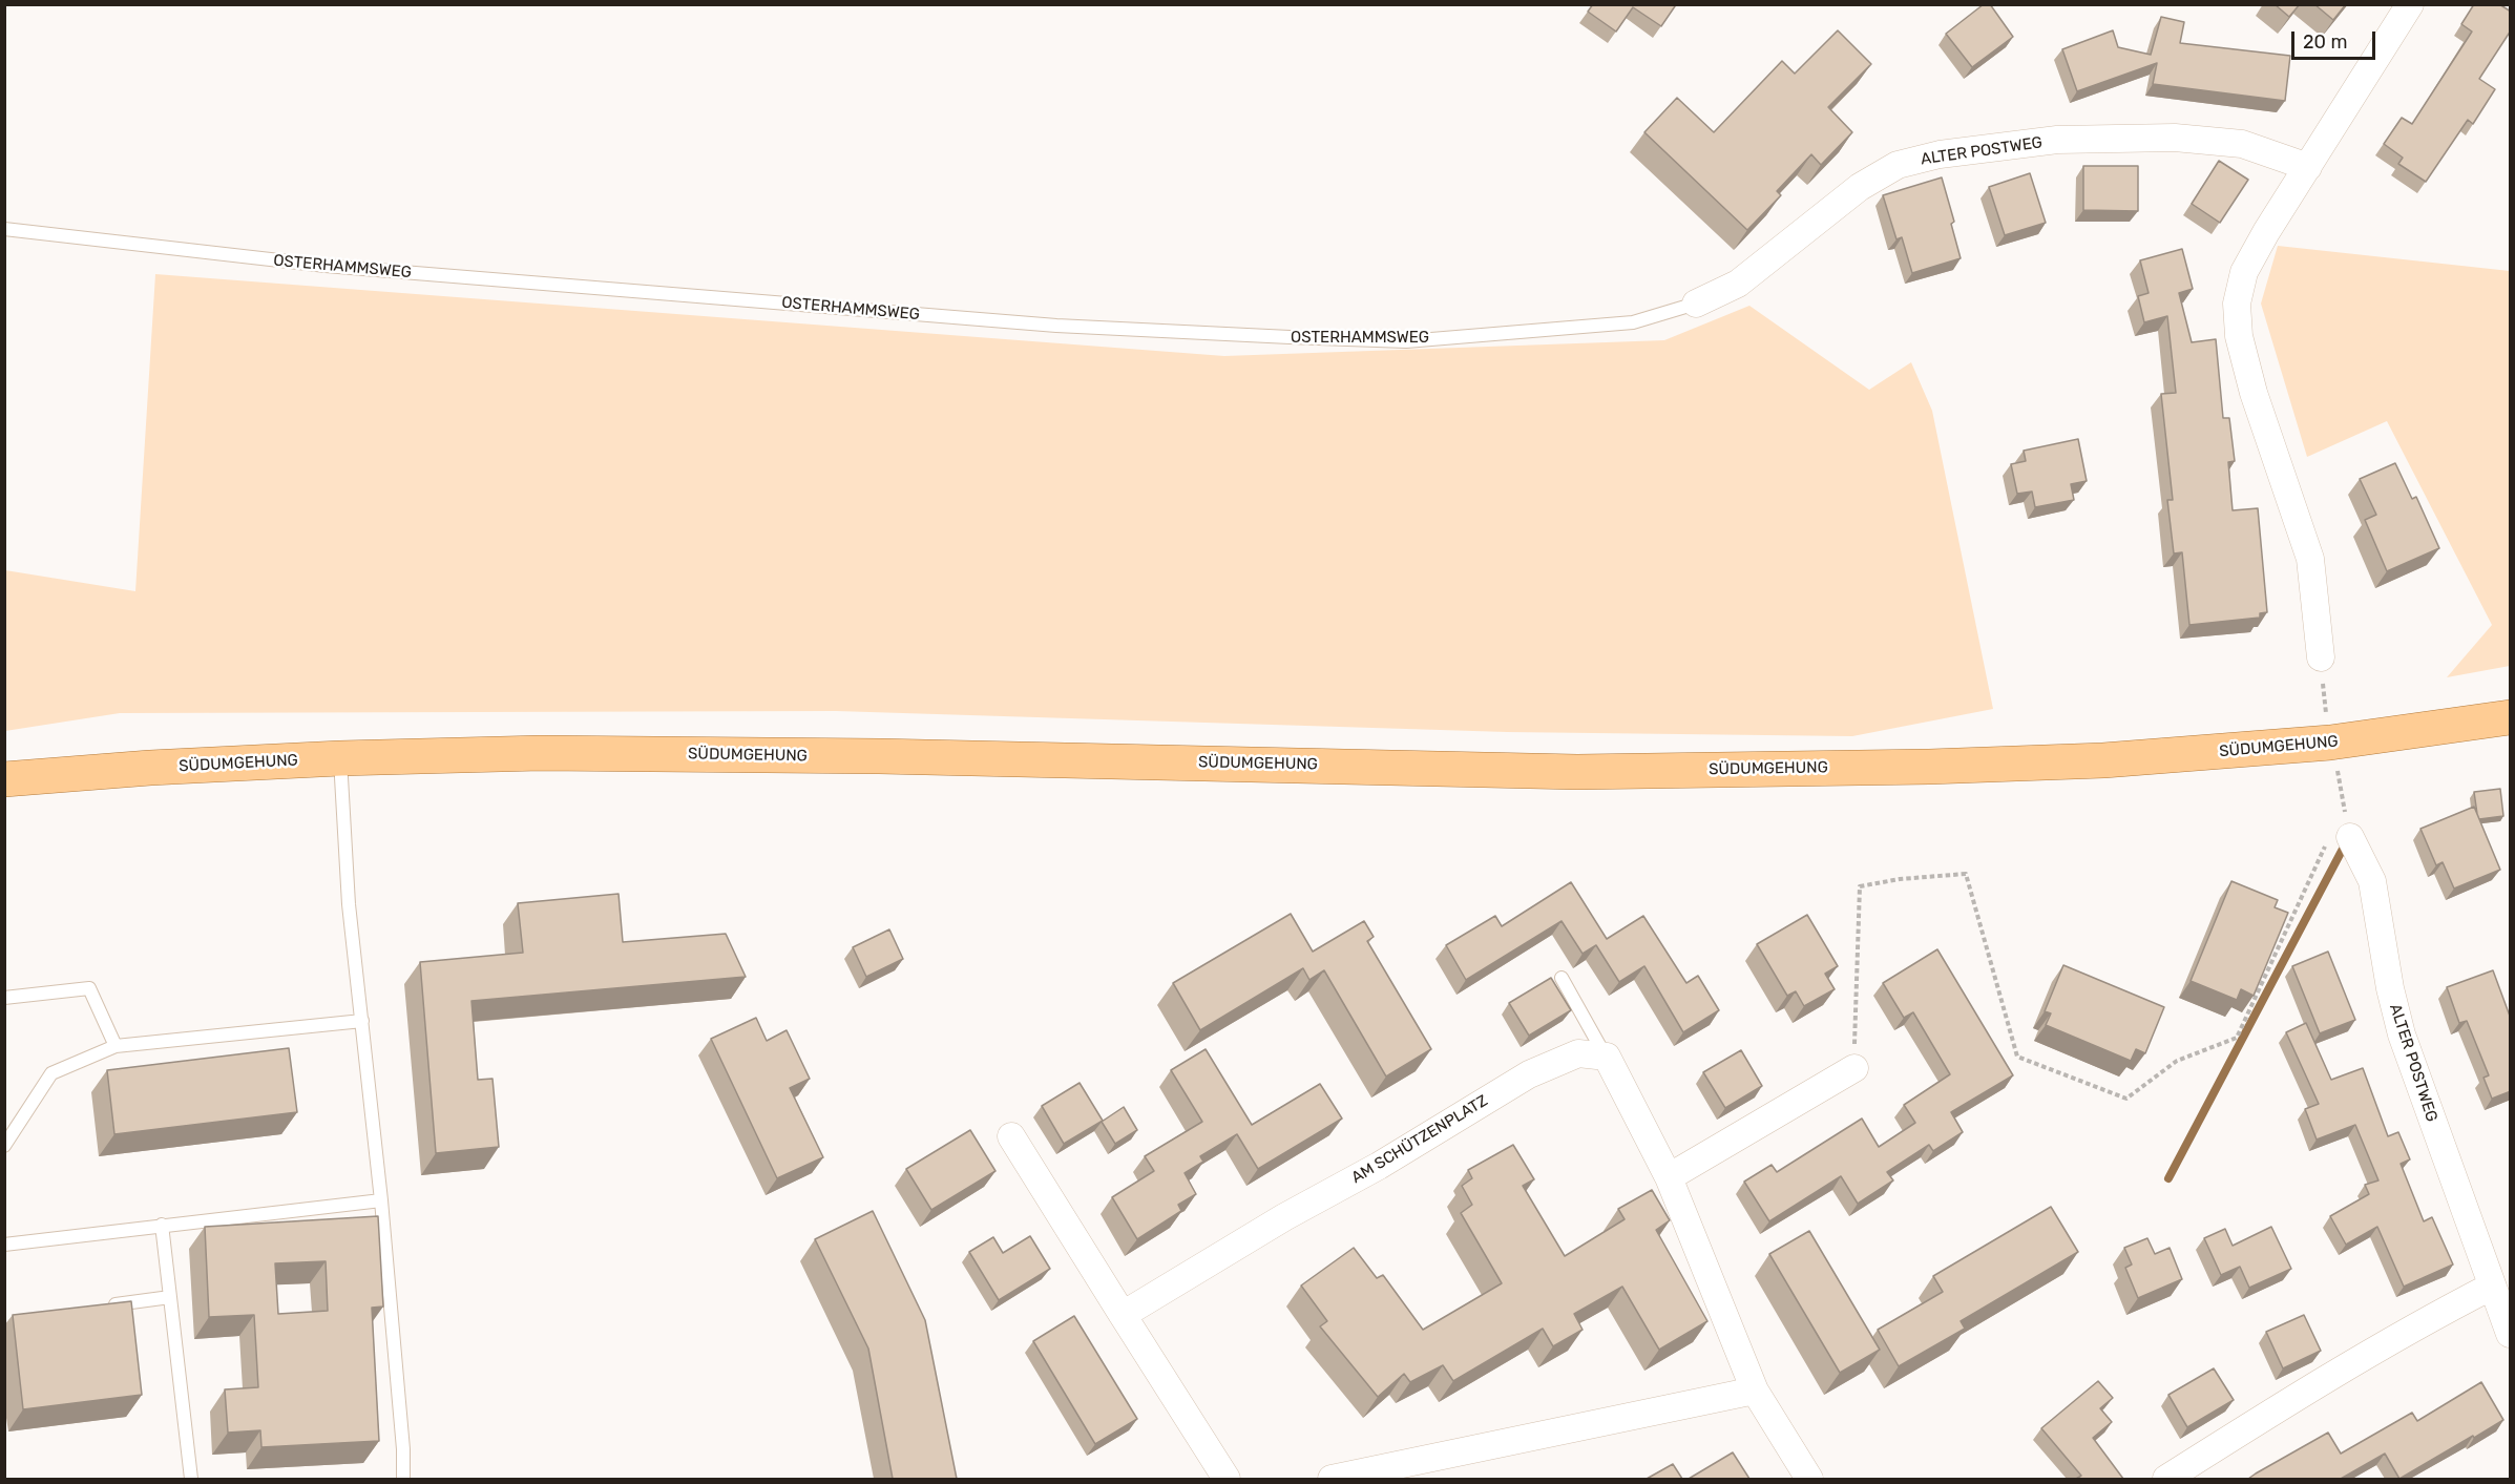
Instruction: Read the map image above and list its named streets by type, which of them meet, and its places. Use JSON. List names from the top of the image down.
{
  "streets": {
    "main road": ["SÜDUMGEHUNG"],
    "street": ["ALTER POSTWEG", "AM SCHÜTZENPLATZ"],
    "lane": ["OSTERHAMMSWEG"]
  },
  "crossings": [
    ["ALTER POSTWEG", "OSTERHAMMSWEG"]
  ],
  "scale_bar": "20 m"
}
